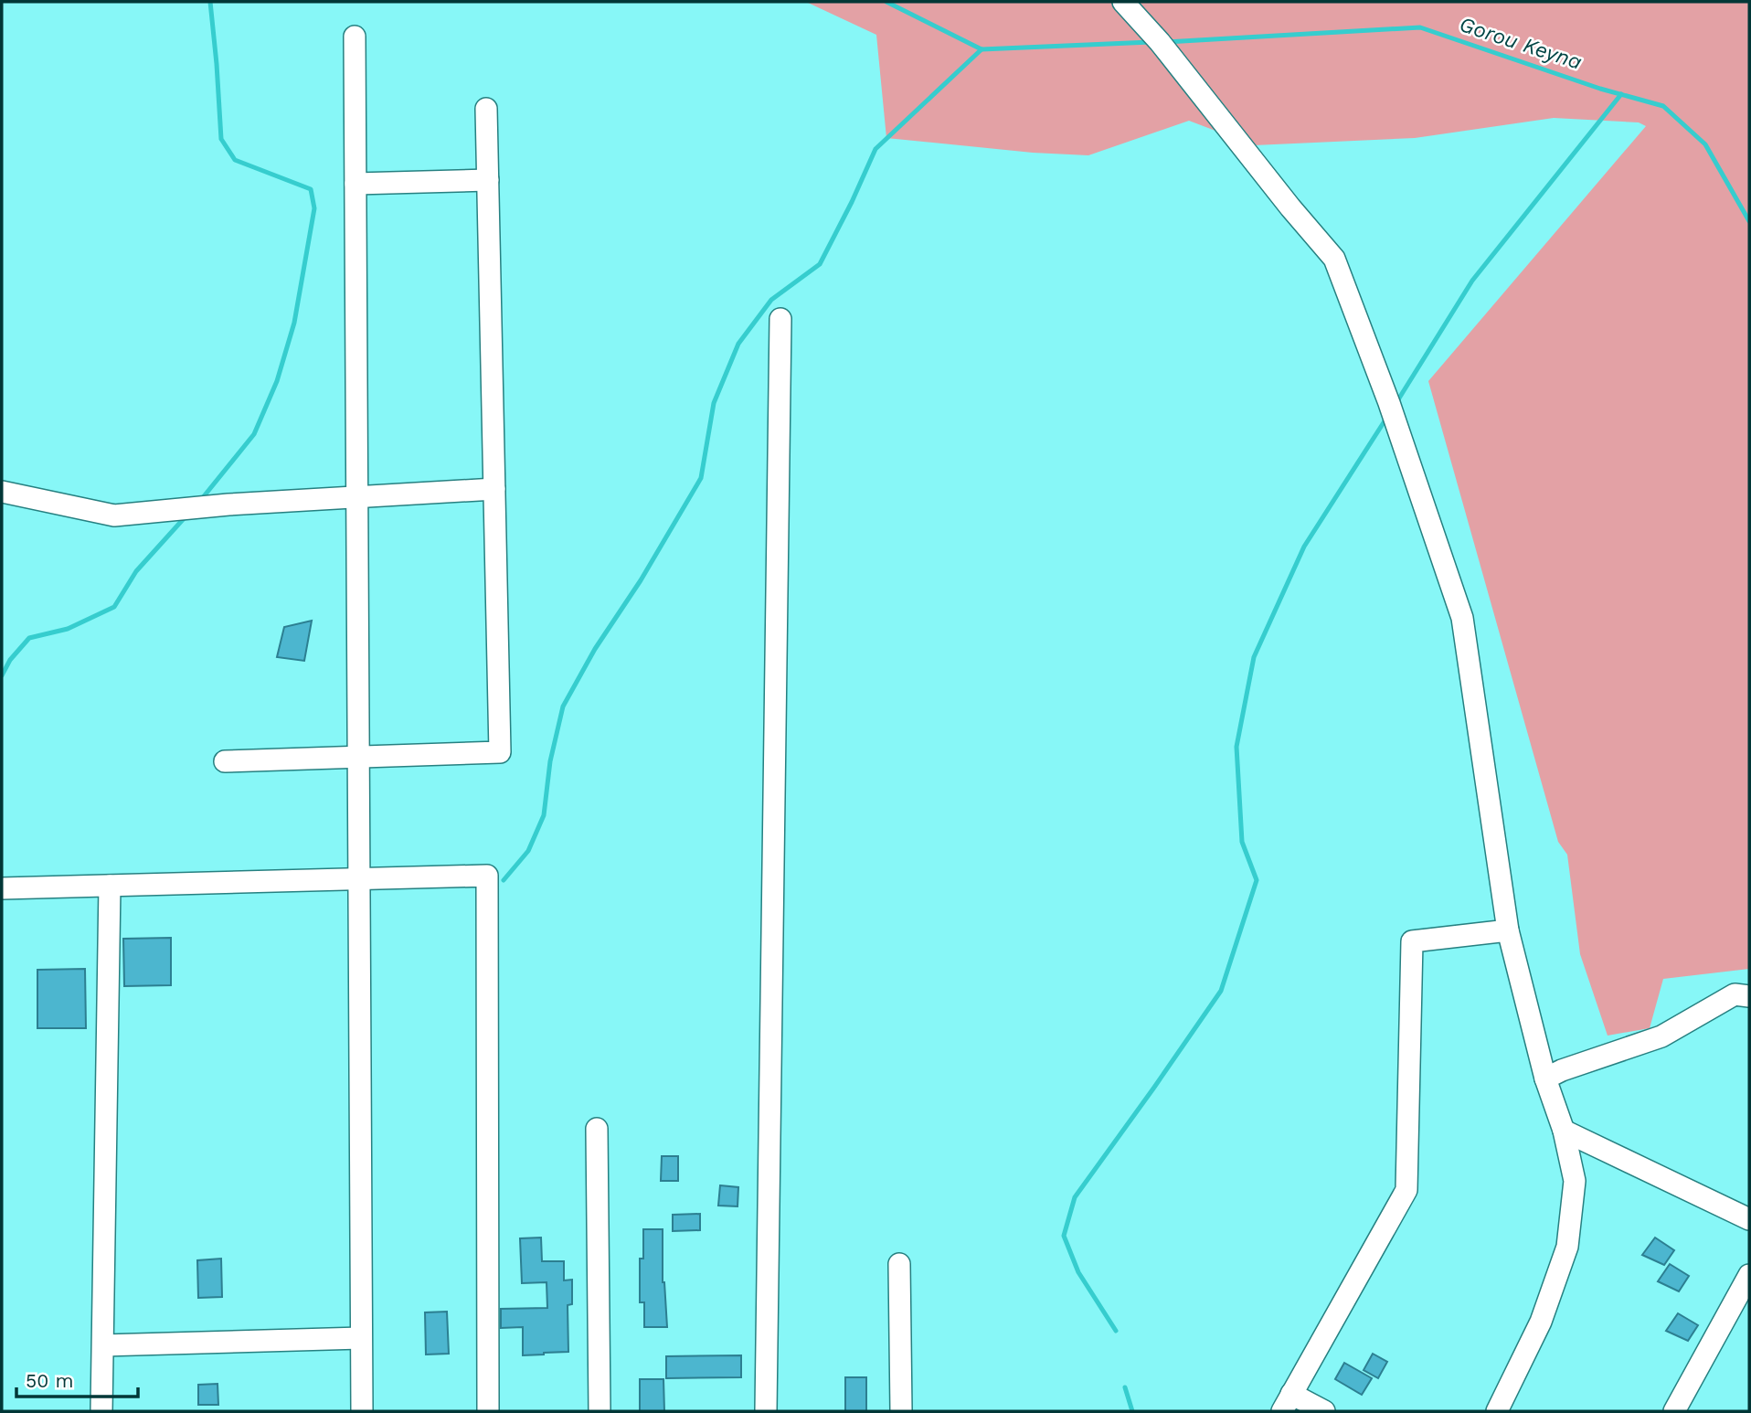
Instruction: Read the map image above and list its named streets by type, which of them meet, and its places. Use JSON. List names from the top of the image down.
{
  "water": ["Gorou Keyna"],
  "scale_bar": "50 m"
}
